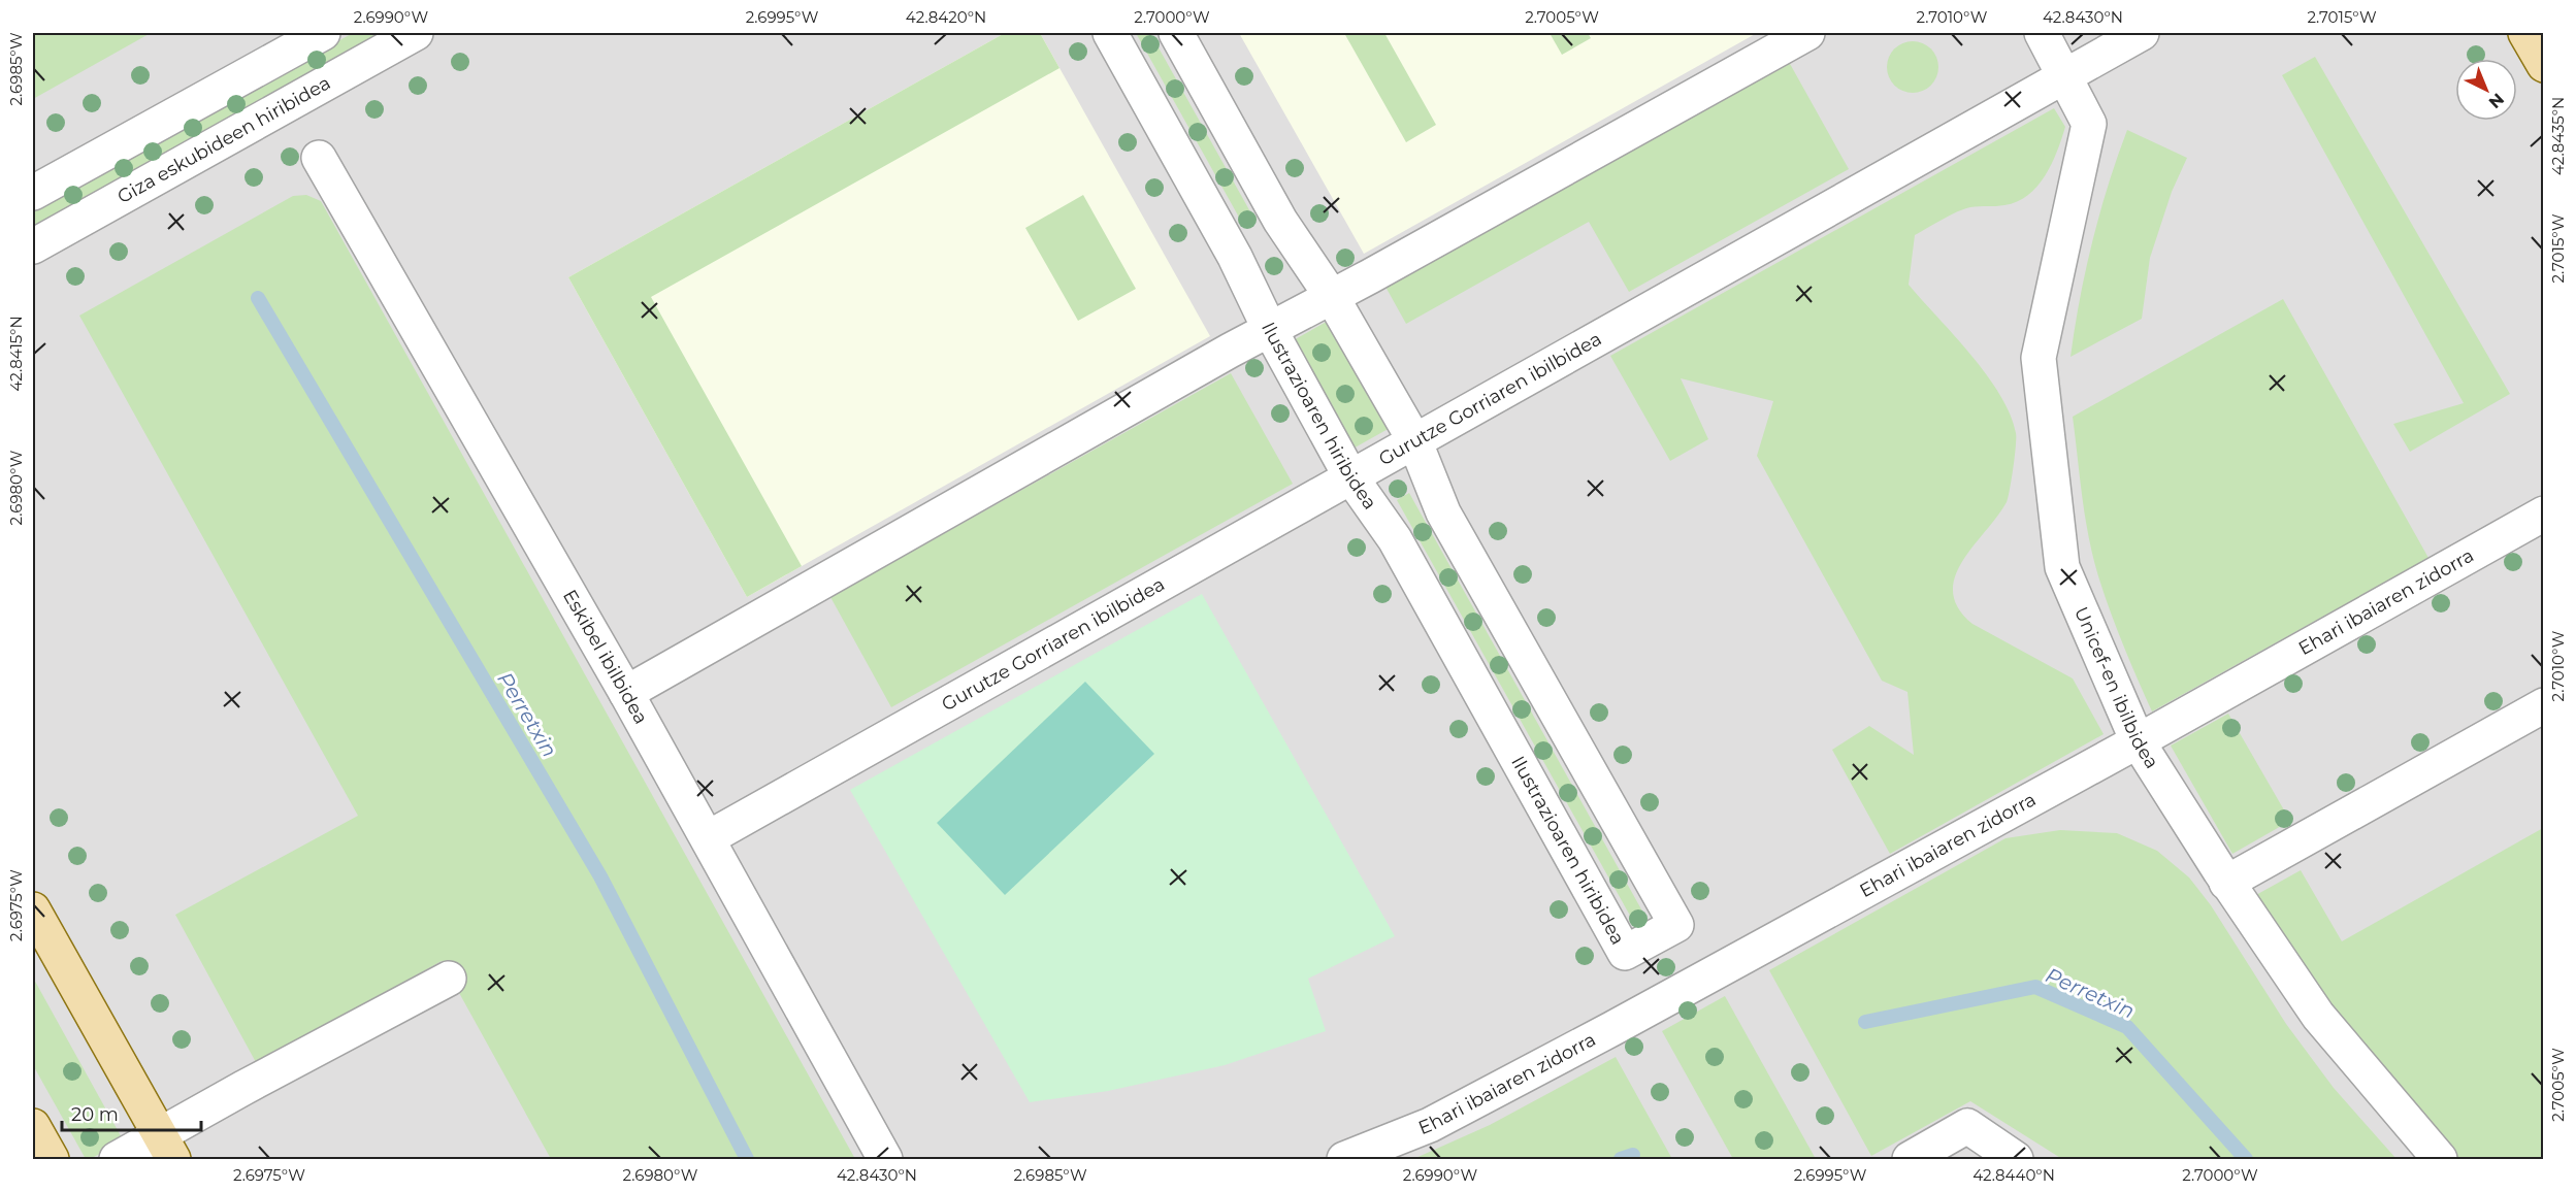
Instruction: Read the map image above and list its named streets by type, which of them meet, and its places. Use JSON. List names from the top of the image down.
{
  "streets": {
    "street": [
      "Giza eskubideen hiribidea",
      "Gurutze Gorriaren ibilbidea",
      "Ilustrazioaren hiribidea",
      "Ehari ibaiaren zidorra",
      "Eskibel ibilbidea",
      "Unicef-en ibilbidea"
    ]
  },
  "crossings": [
    ["Gurutze Gorriaren ibilbidea", "Ilustrazioaren hiribidea"],
    ["Gurutze Gorriaren ibilbidea", "Eskibel ibilbidea"],
    ["Gurutze Gorriaren ibilbidea", "Unicef-en ibilbidea"],
    ["Ehari ibaiaren zidorra", "Unicef-en ibilbidea"]
  ],
  "water": ["Perretxin"],
  "scale_bar": "20 m",
  "north": "bottom right",
  "coordinates": [
    "2.6990°W",
    "2.6995°W",
    "42.8420°N",
    "2.7000°W",
    "2.7005°W",
    "2.7010°W",
    "42.8430°N",
    "2.7015°W",
    "2.6985°W",
    "42.8435°N",
    "42.8415°N",
    "2.6980°W",
    "2.6975°W",
    "42.8440°N"
  ]
}
